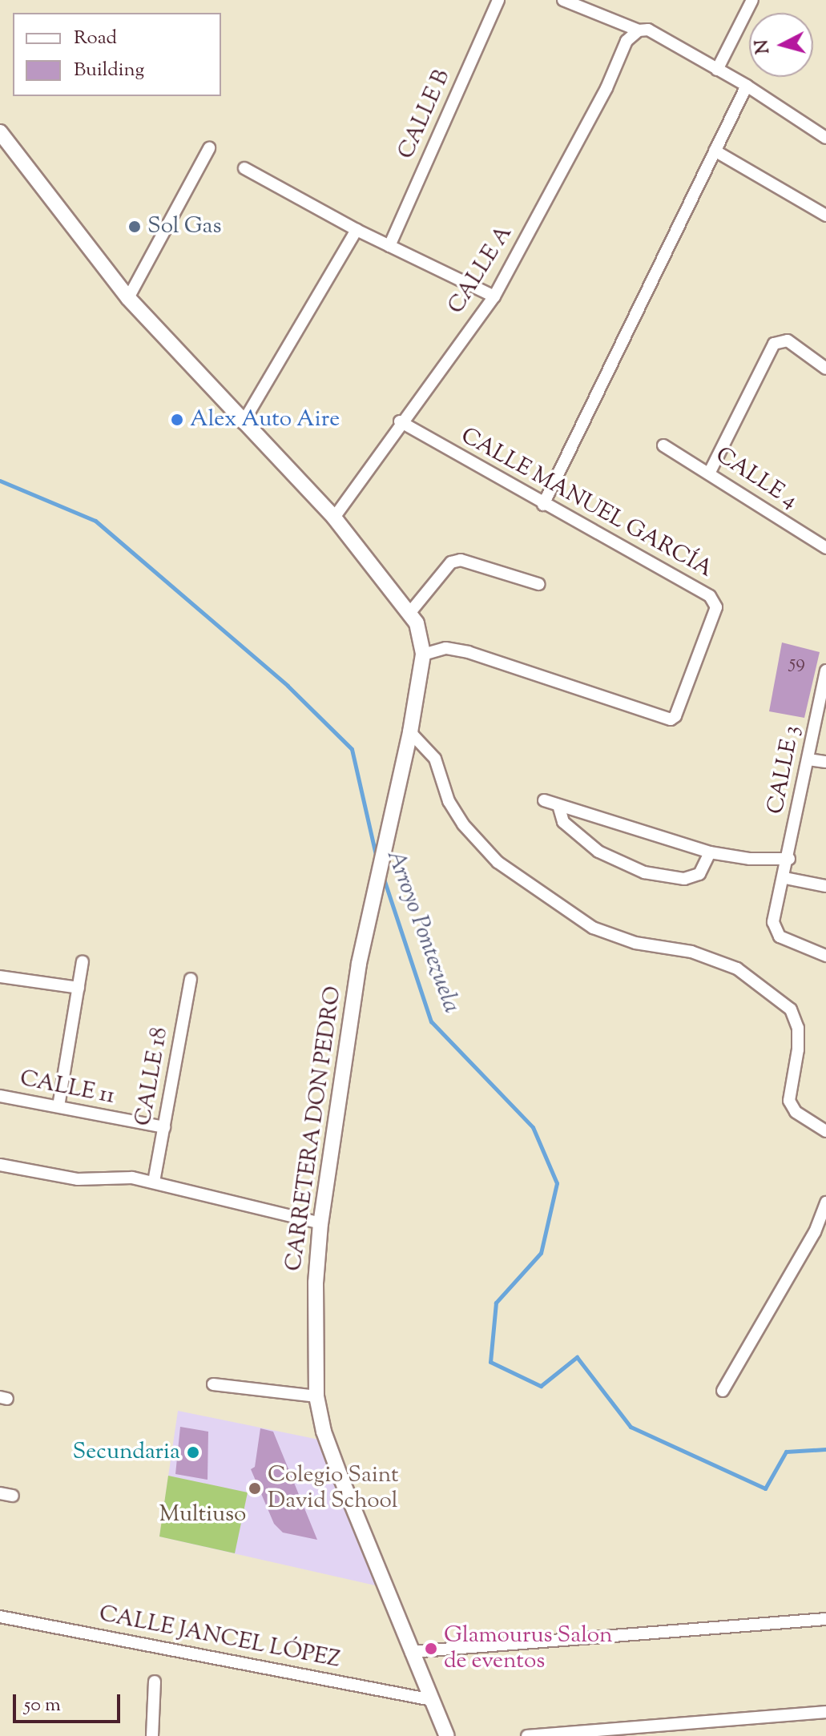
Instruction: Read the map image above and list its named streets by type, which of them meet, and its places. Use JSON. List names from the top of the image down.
{
  "streets": {
    "street": [
      "CALLE B",
      "CALLE A",
      "CALLE 4",
      "CALLE MANUEL GARCÍA",
      "CALLE 3",
      "CALLE 18",
      "CALLE 11",
      "CARRETERA DON PEDRO",
      "CALLE JANCEL LÓPEZ"
    ]
  },
  "crossings": [
    ["CALLE A", "CALLE MANUEL GARCÍA"],
    ["CALLE 18", "CALLE 11"],
    ["CARRETERA DON PEDRO", "CALLE JANCEL LÓPEZ"]
  ],
  "water": ["Arroyo Pontezuela"],
  "parks": ["Multiuso"],
  "places": [
    "Sol Gas",
    "Alex Auto Aire",
    "Secundaria",
    "Colegio Saint David School",
    "Glamourus Salon de eventos"
  ],
  "house_numbers": ["59"],
  "legend": ["Road", "Building"],
  "scale_bar": "50 m",
  "north": "left"
}
